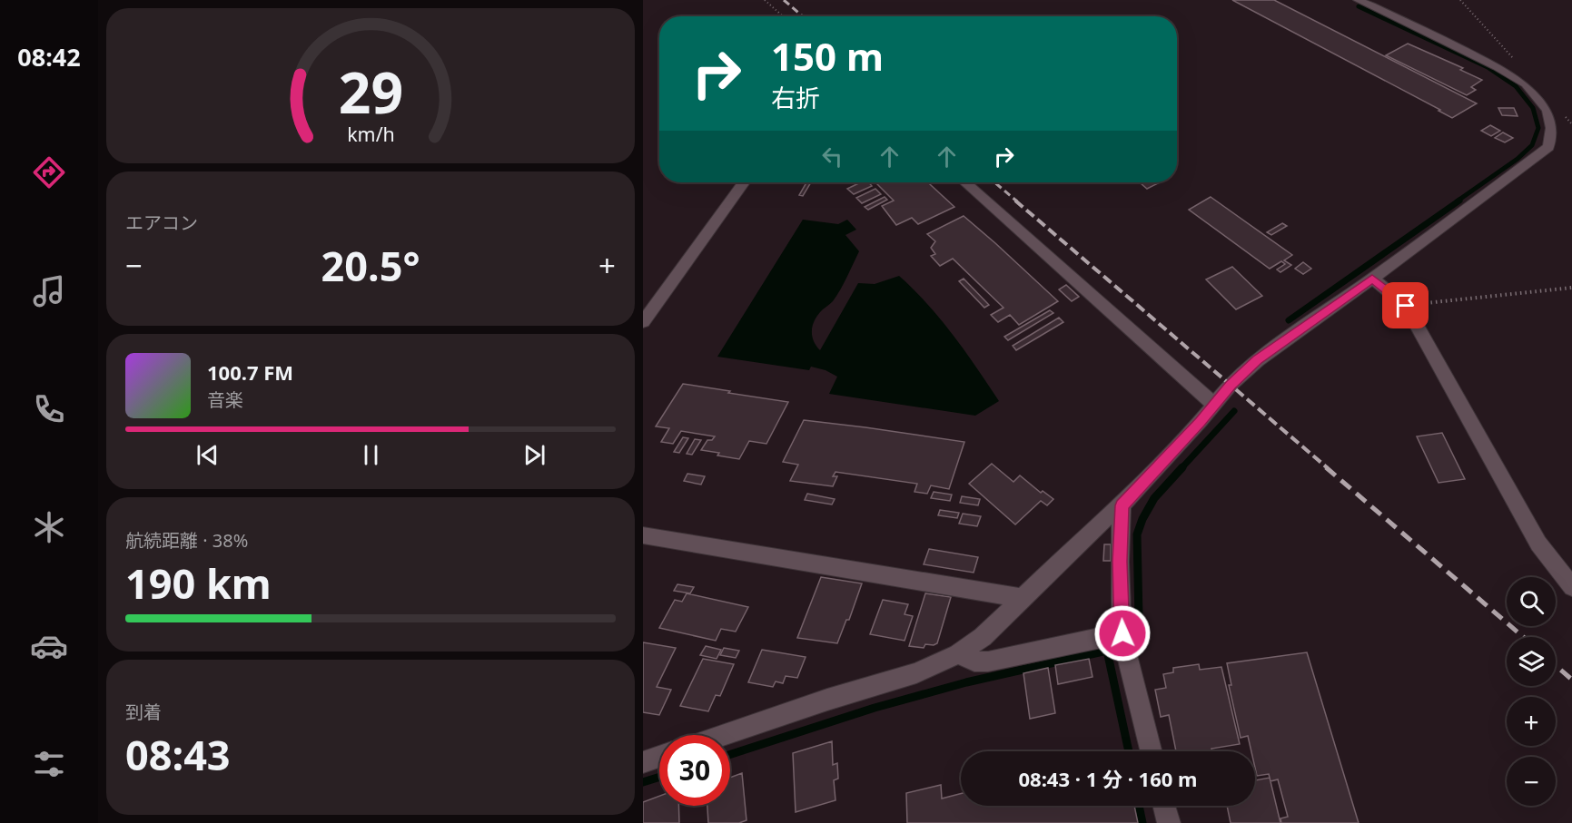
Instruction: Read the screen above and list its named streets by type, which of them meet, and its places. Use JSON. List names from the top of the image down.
{
  "page": {
    "tabs": "08:42",
    "turn": ["150 m", "右折"],
    "tile": [
      "エアコン",
      ["航続距離 · 38%", "190 km"],
      ["到着", "08:43"]
    ],
    "heat": ["−", "20.5°", "+"],
    "song": ["100.7 FM", "音楽"],
    "map_buttons": ["+", "−"],
    "limit": "30",
    "trip": "08:43 · 1 分 · 160 m",
    "gauge": ["29", "km/h"]
  }
}
